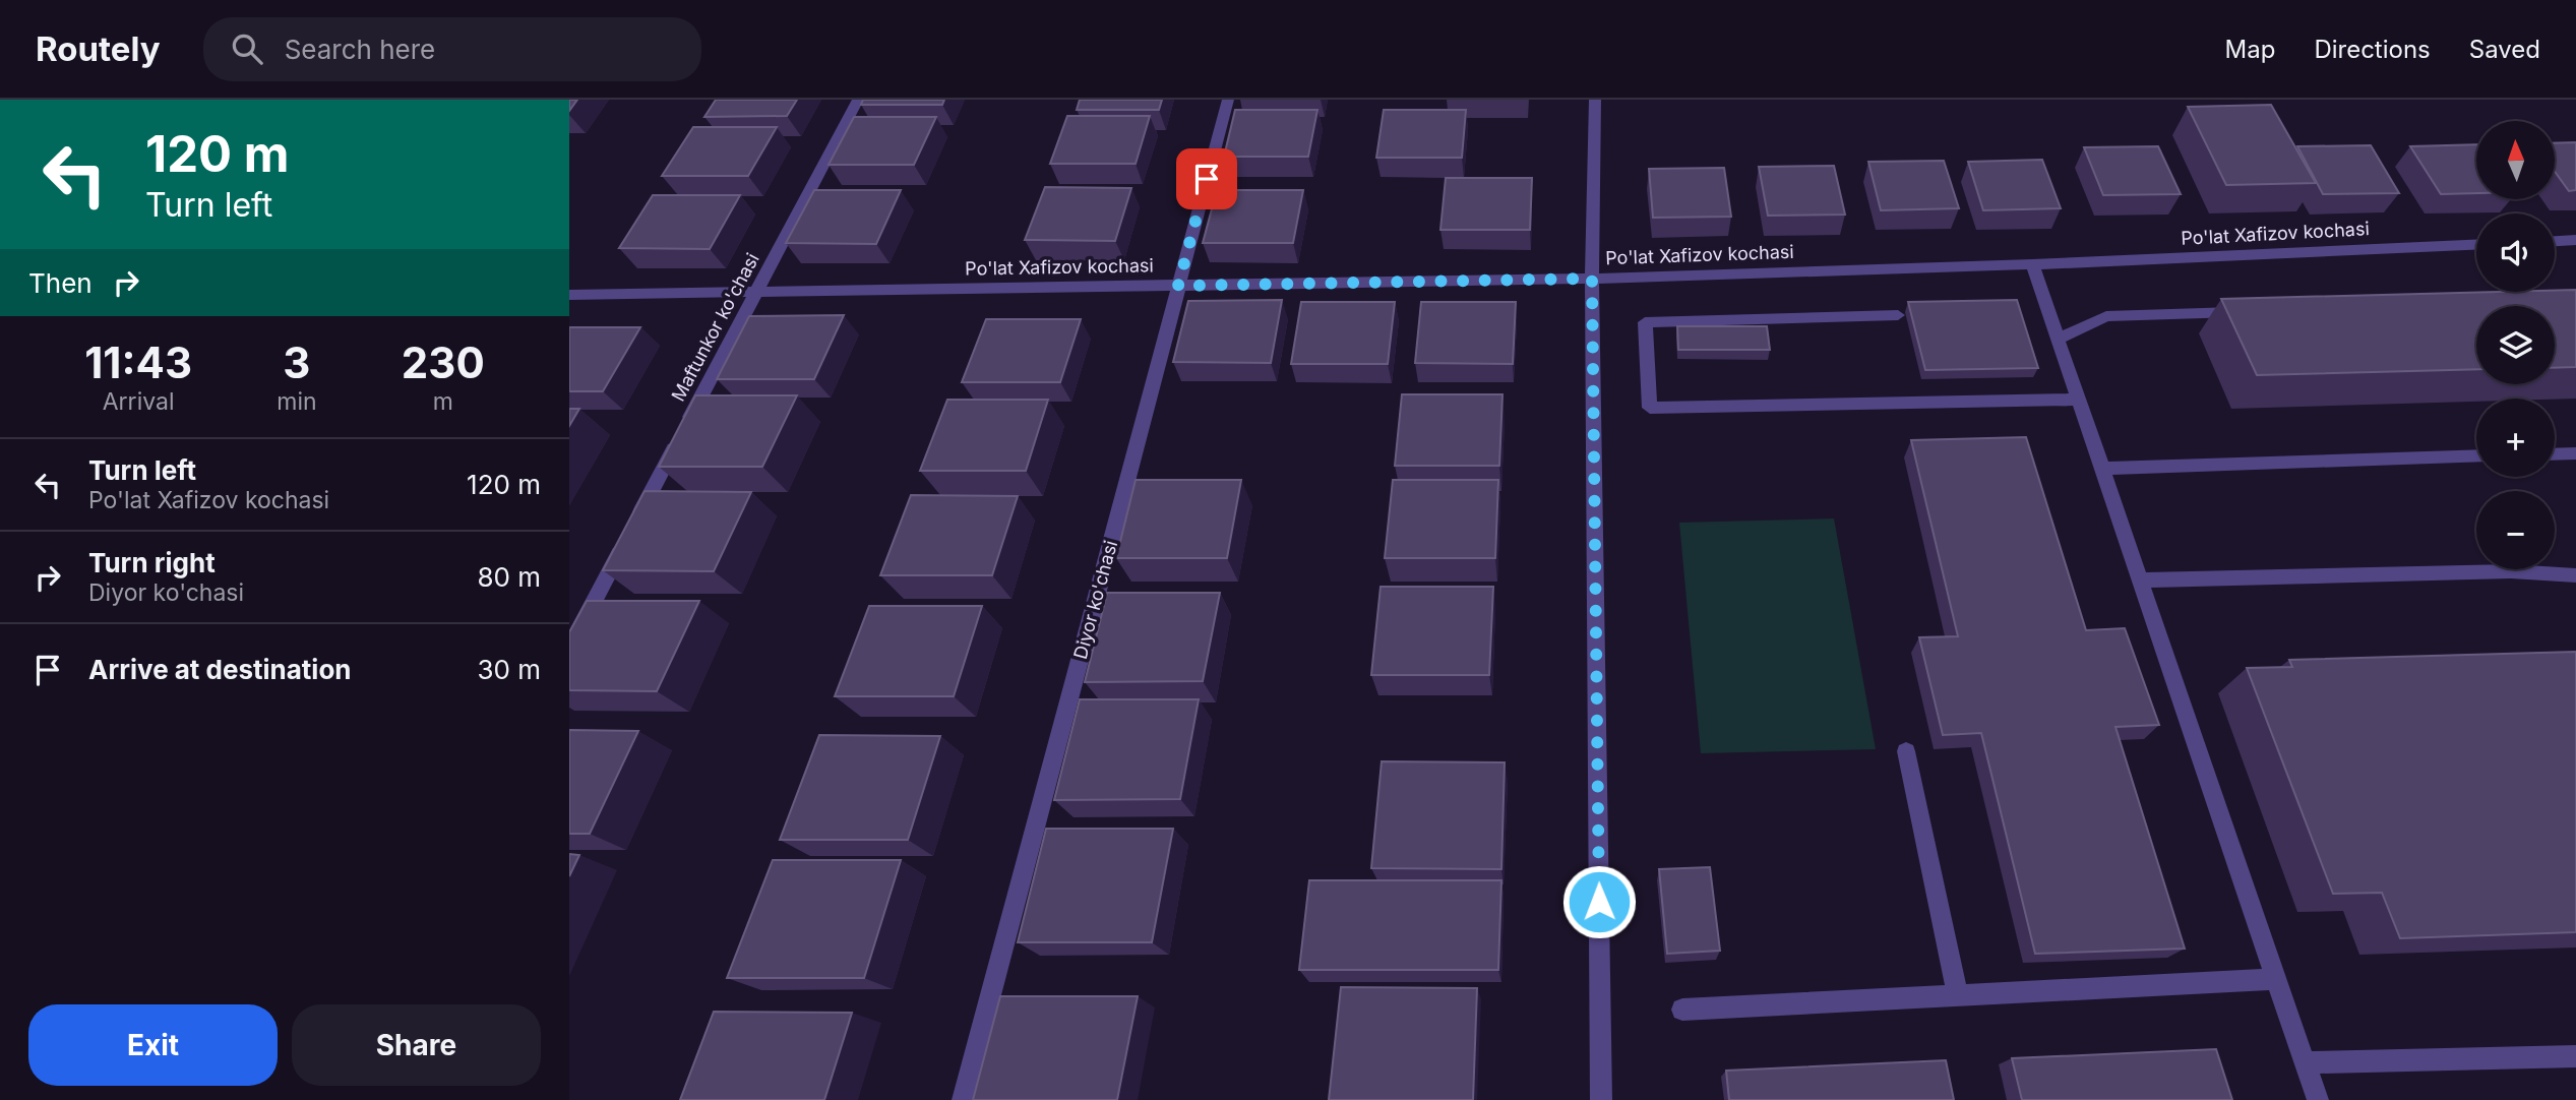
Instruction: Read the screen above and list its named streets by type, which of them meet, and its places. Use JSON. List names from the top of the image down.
{
  "streets": {
    "street": ["Po'lat Xafizov kochasi", "Maftunkor ko'chasi", "Diyor ko'chasi"]
  },
  "crossings": [
    ["Po'lat Xafizov kochasi", "Maftunkor ko'chasi"],
    ["Po'lat Xafizov kochasi", "Diyor ko'chasi"]
  ],
  "north": "top",
  "page": {
    "header": "Routely",
    "search": "Search here",
    "nav": ["Map", "Directions", "Saved"],
    "turn": ["120 m", "Turn left"],
    "map_buttons": ["+", "−"],
    "then": "Then",
    "eta": [
      "11:43",
      "Arrival",
      "3",
      "min",
      "230",
      "m"
    ],
    "list": [
      {
        "name": "Turn left",
        "note": "Po'lat Xafizov kochasi",
        "value": "120 m"
      },
      {
        "name": "Turn right",
        "note": "Diyor ko'chasi",
        "value": "80 m"
      },
      {
        "name": "Arrive at destination",
        "value": "30 m"
      }
    ],
    "buttons": ["Exit", "Share"]
  }
}
